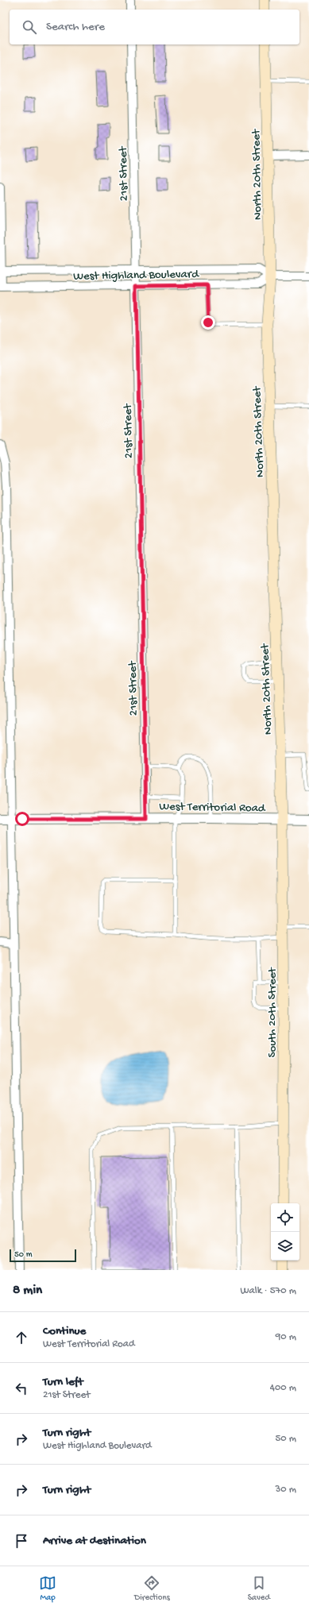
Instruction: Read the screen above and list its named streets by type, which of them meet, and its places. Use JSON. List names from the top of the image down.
{
  "streets": {
    "main road": ["North 20th Street", "South 20th Street"],
    "street": ["21st Street", "West Highland Boulevard", "West Territorial Road"]
  },
  "crossings": [
    ["21st Street", "West Highland Boulevard"],
    ["21st Street", "West Territorial Road"],
    ["North 20th Street", "West Highland Boulevard"],
    ["North 20th Street", "West Territorial Road"],
    ["North 20th Street", "South 20th Street"],
    ["West Territorial Road", "South 20th Street"]
  ],
  "scale_bar": "50 m",
  "page": {
    "search": "Search here",
    "scale": "50 m",
    "heading": ["8 min", "Walk · 570 m"],
    "list": [
      ["Continue", "West Territorial Road", "90 m"],
      ["Turn left", "21st Street", "400 m"],
      ["Turn right", "West Highland Boulevard", "50 m"],
      ["Turn right", "30 m"],
      "Arrive at destination"
    ],
    "nav": ["Map", "Directions", "Saved"]
  }
}
